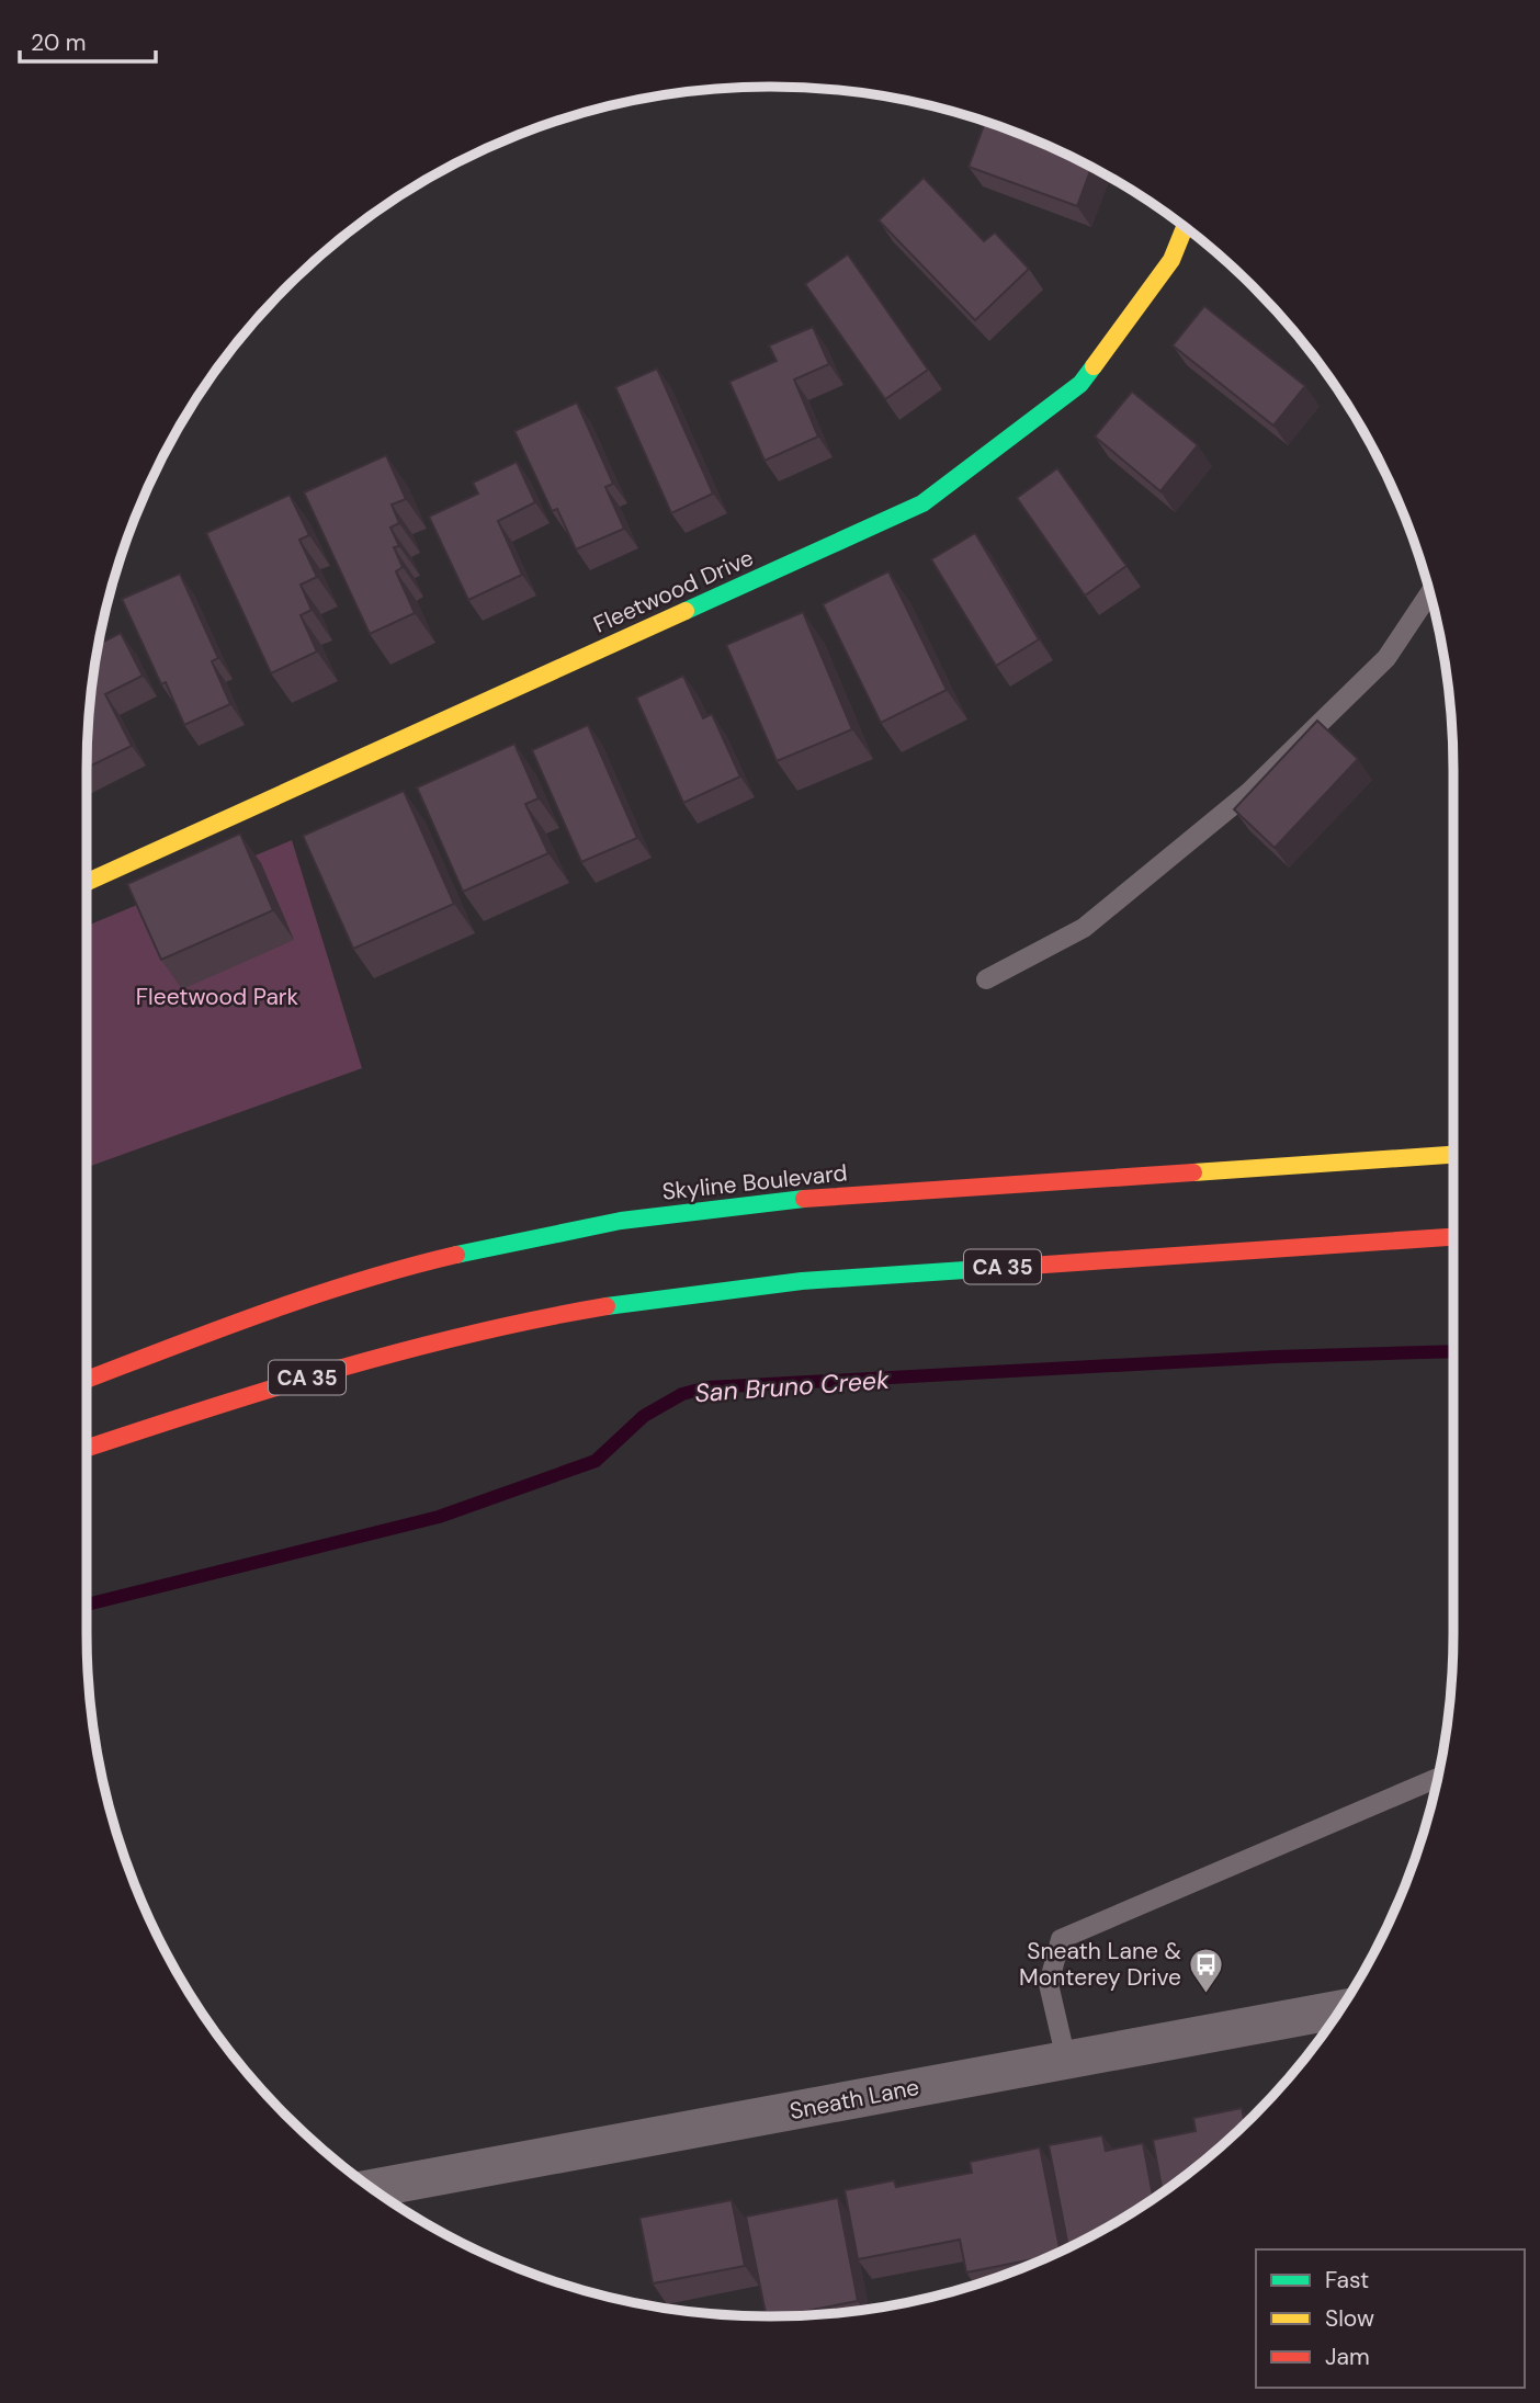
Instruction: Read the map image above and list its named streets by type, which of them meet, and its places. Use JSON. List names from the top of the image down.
{
  "streets": {
    "main road": ["Fleetwood Drive", "Skyline Boulevard", "CA 35"],
    "street": ["Sneath Lane"]
  },
  "water": ["San Bruno Creek"],
  "parks": ["Fleetwood Park"],
  "places": {
    "bus stop": ["Sneath Lane & Monterey Drive"]
  },
  "legend": ["Fast", "Slow", "Jam"],
  "scale_bar": "20 m"
}
